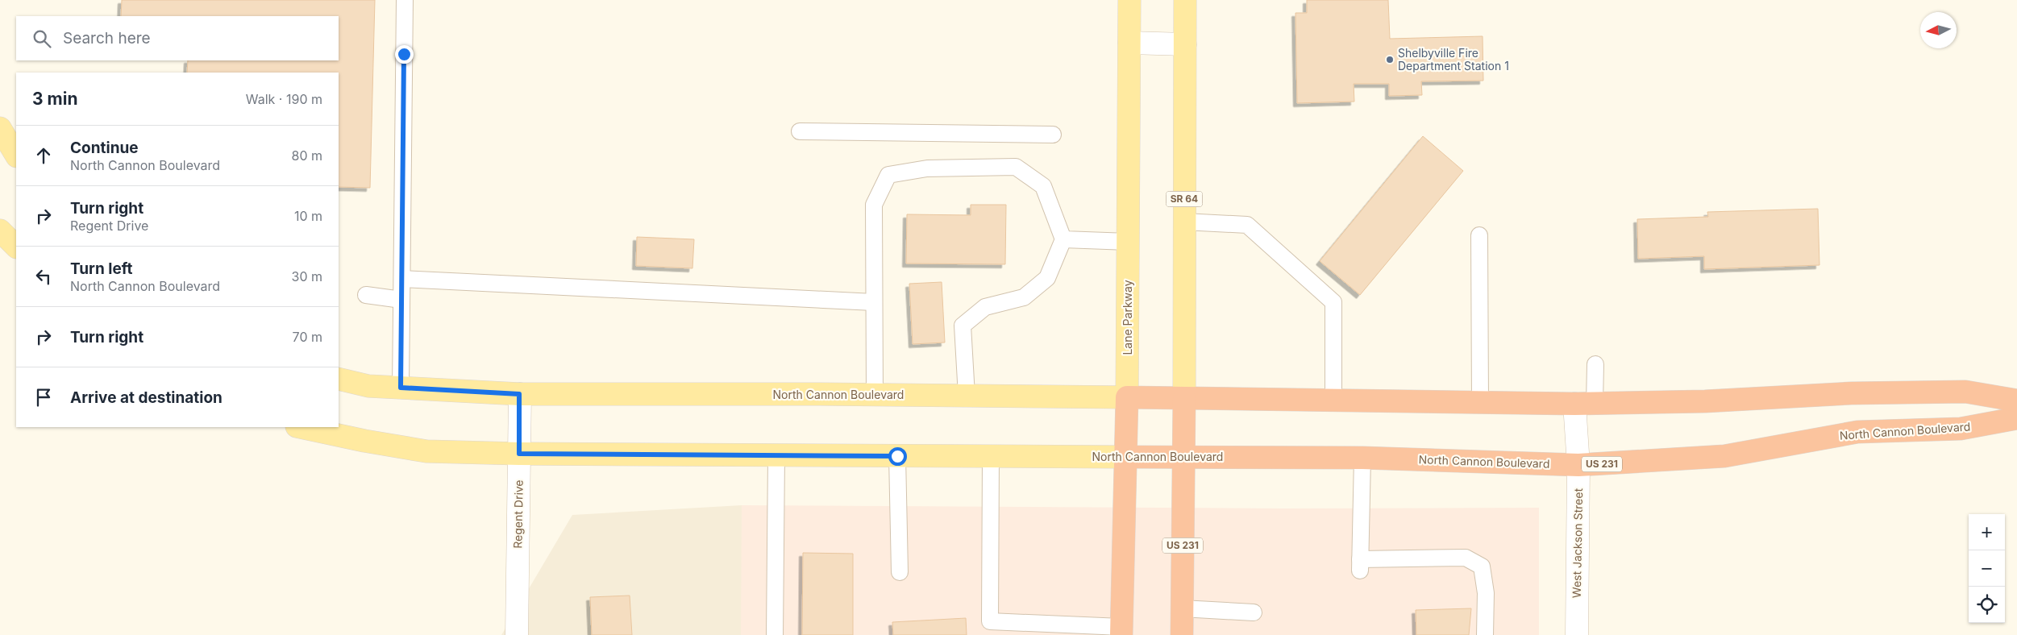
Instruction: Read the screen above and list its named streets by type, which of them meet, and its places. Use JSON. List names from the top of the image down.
{
  "streets": {
    "highway": ["Lane Parkway", "North Cannon Boulevard", "US 231"],
    "main road": ["SR 64"],
    "street": ["Regent Drive", "West Jackson Street"]
  },
  "crossings": [
    ["SR 64", "North Cannon Boulevard"],
    ["Lane Parkway", "North Cannon Boulevard"],
    ["North Cannon Boulevard", "US 231"],
    ["North Cannon Boulevard", "Regent Drive"],
    ["North Cannon Boulevard", "West Jackson Street"]
  ],
  "places": ["Shelbyville Fire Department Station 1"],
  "north": "left",
  "page": {
    "search": "Search here",
    "heading": ["3 min", "Walk · 190 m"],
    "list": [
      ["Continue", "North Cannon Boulevard", "80 m"],
      ["Turn right", "Regent Drive", "10 m"],
      ["Turn left", "North Cannon Boulevard", "30 m"],
      ["Turn right", "70 m"],
      "Arrive at destination"
    ],
    "map_buttons": ["+", "−"]
  }
}
